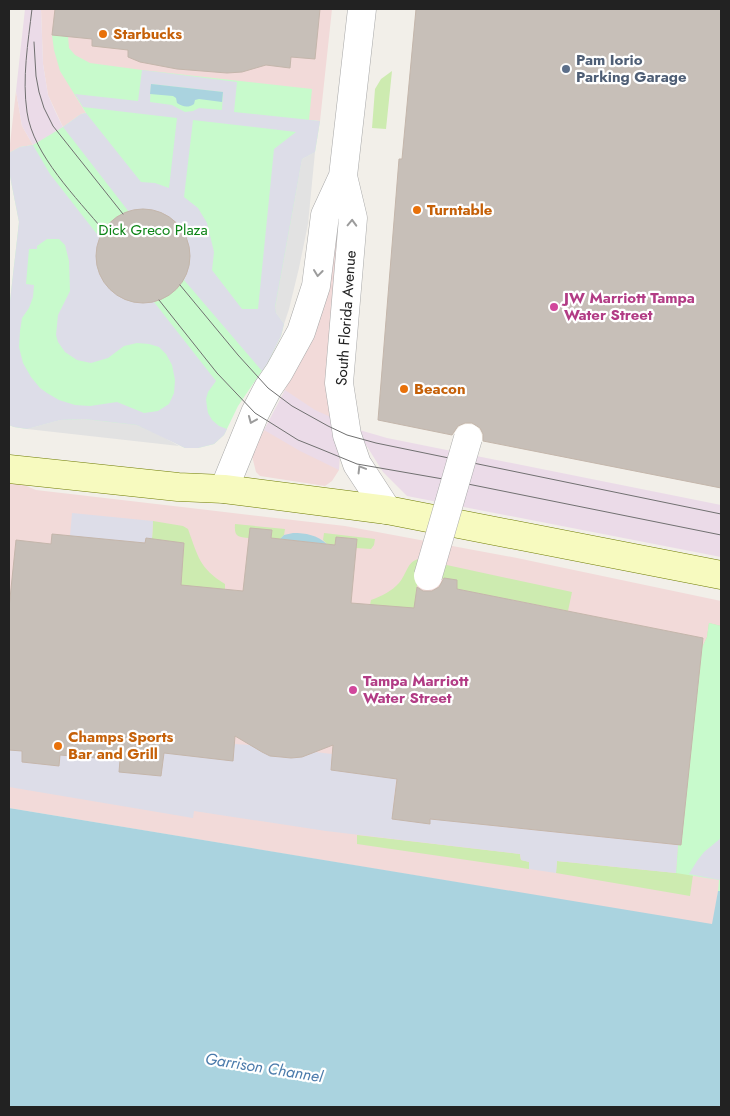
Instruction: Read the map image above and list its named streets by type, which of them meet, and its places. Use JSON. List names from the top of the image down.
{
  "streets": {
    "street": ["South Florida Avenue"]
  },
  "water": ["Garrison Channel"],
  "parks": ["Dick Greco Plaza"],
  "places": [
    "Starbucks",
    "Pam Iorio Parking Garage",
    "Turntable",
    "JW Marriott Tampa Water Street",
    "Beacon",
    "Tampa Marriott Water Street",
    "Champs Sports Bar and Grill"
  ]
}
